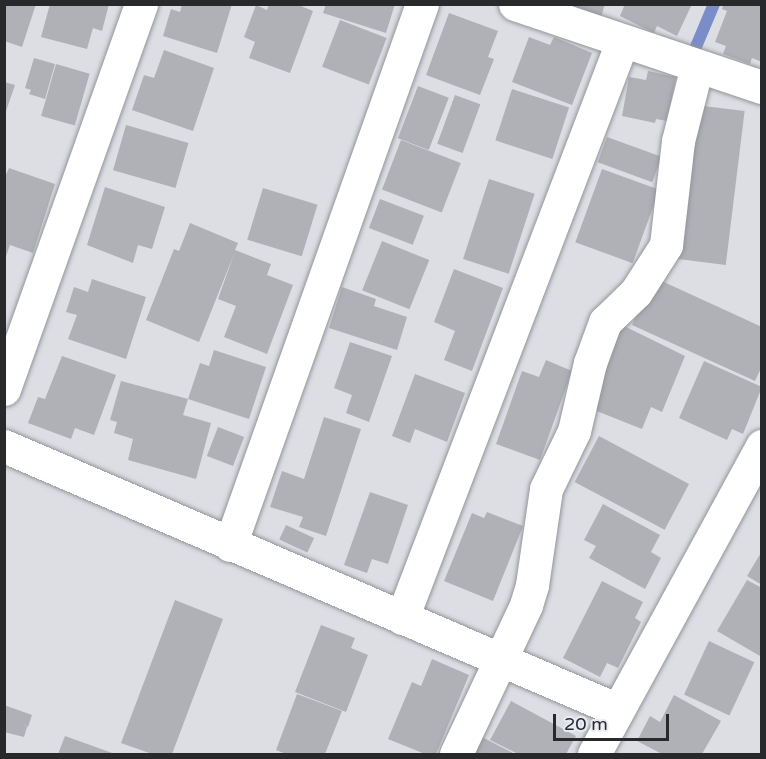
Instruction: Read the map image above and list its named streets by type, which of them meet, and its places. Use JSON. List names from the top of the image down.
{
  "scale_bar": "20 m"
}
